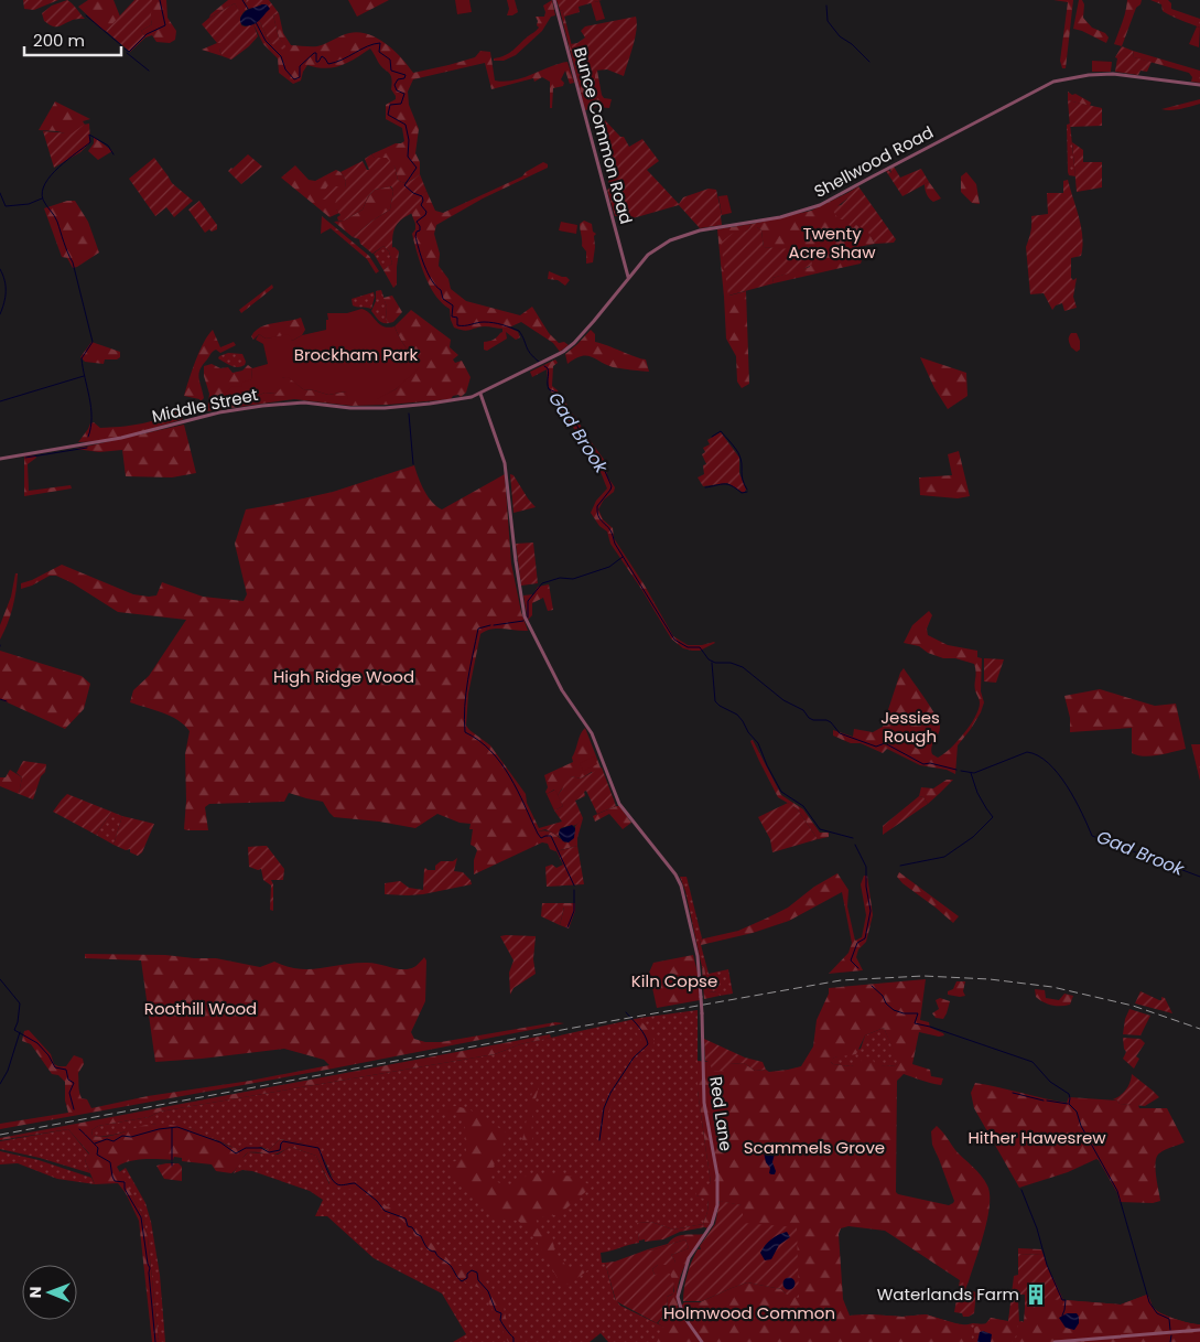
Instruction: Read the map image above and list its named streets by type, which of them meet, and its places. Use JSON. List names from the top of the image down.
{
  "streets": {
    "street": [
      "Bunce Common Road",
      "Shellwood Road",
      "Middle Street",
      "Red Lane"
    ]
  },
  "crossings": [
    ["Bunce Common Road", "Shellwood Road"],
    ["Shellwood Road", "Middle Street"],
    ["Middle Street", "Red Lane"]
  ],
  "water": ["Gad Brook"],
  "parks": [
    "Twenty Acre Shaw",
    "Brockham Park",
    "High Ridge Wood",
    "Jessies Rough",
    "Kiln Copse",
    "Roothill Wood",
    "Hither Hawesrew",
    "Scammels Grove",
    "Holmwood Common"
  ],
  "places": {
    "building": ["Waterlands Farm"]
  },
  "scale_bar": "200 m",
  "north": "left"
}
